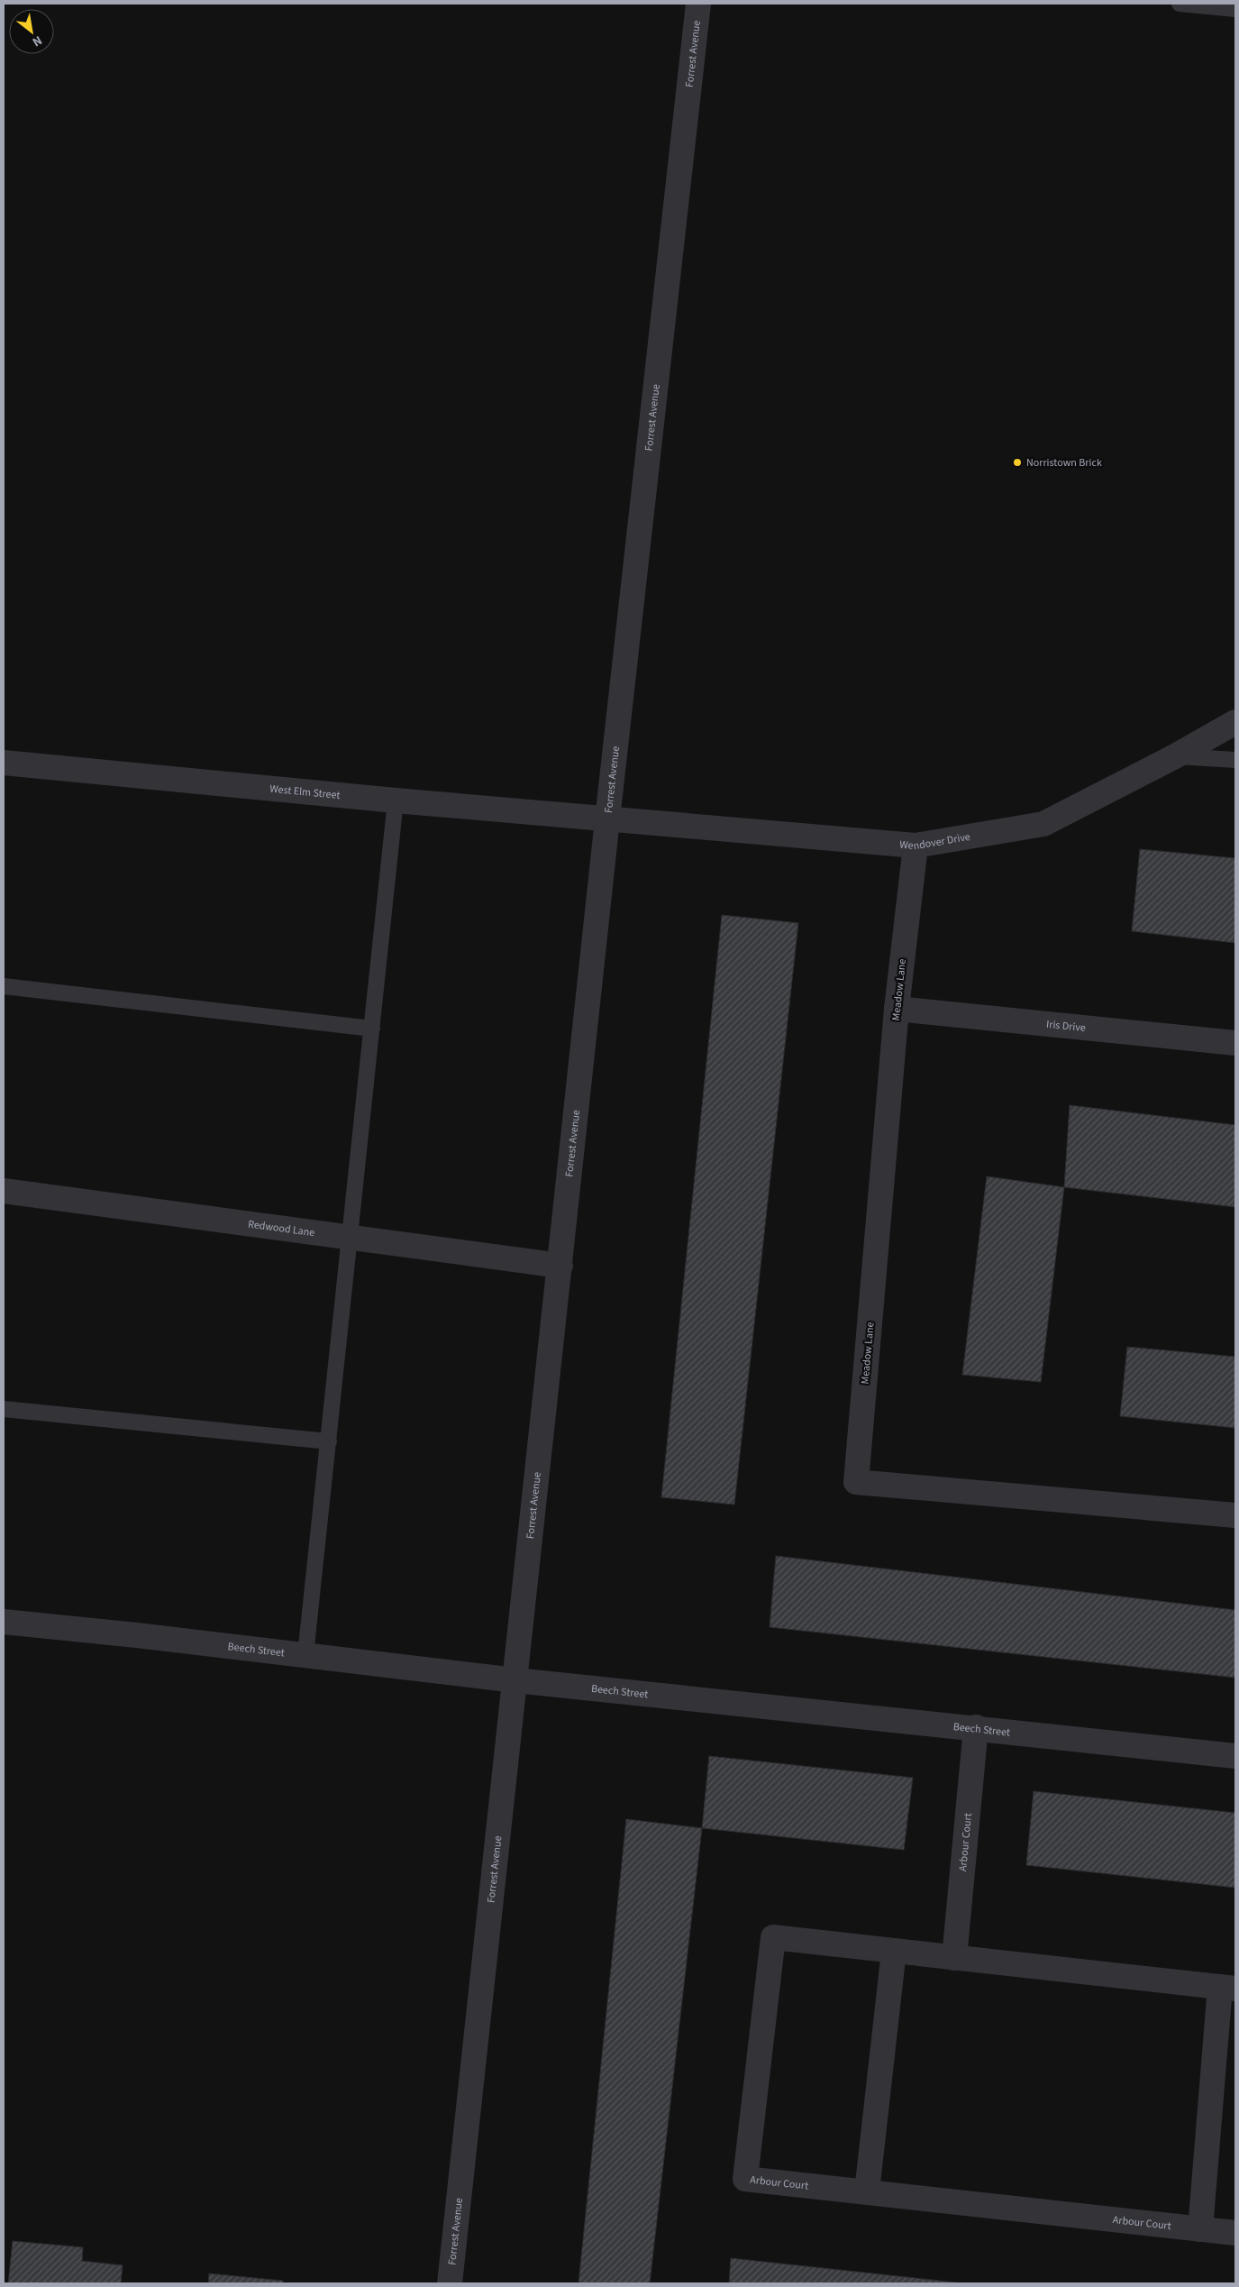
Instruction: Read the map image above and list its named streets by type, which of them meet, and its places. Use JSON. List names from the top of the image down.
{
  "streets": {
    "street": [
      "Forrest Avenue",
      "West Elm Street",
      "Wendover Drive",
      "Meadow Lane",
      "Iris Drive",
      "Redwood Lane",
      "Beech Street",
      "Arbour Court"
    ]
  },
  "crossings": [
    ["Forrest Avenue", "West Elm Street"],
    ["Forrest Avenue", "Wendover Drive"],
    ["Forrest Avenue", "Redwood Lane"],
    ["Forrest Avenue", "Beech Street"],
    ["West Elm Street", "Wendover Drive"],
    ["Wendover Drive", "Meadow Lane"],
    ["Meadow Lane", "Iris Drive"],
    ["Beech Street", "Arbour Court"]
  ],
  "places": ["Norristown Brick"],
  "north": "bottom right"
}
